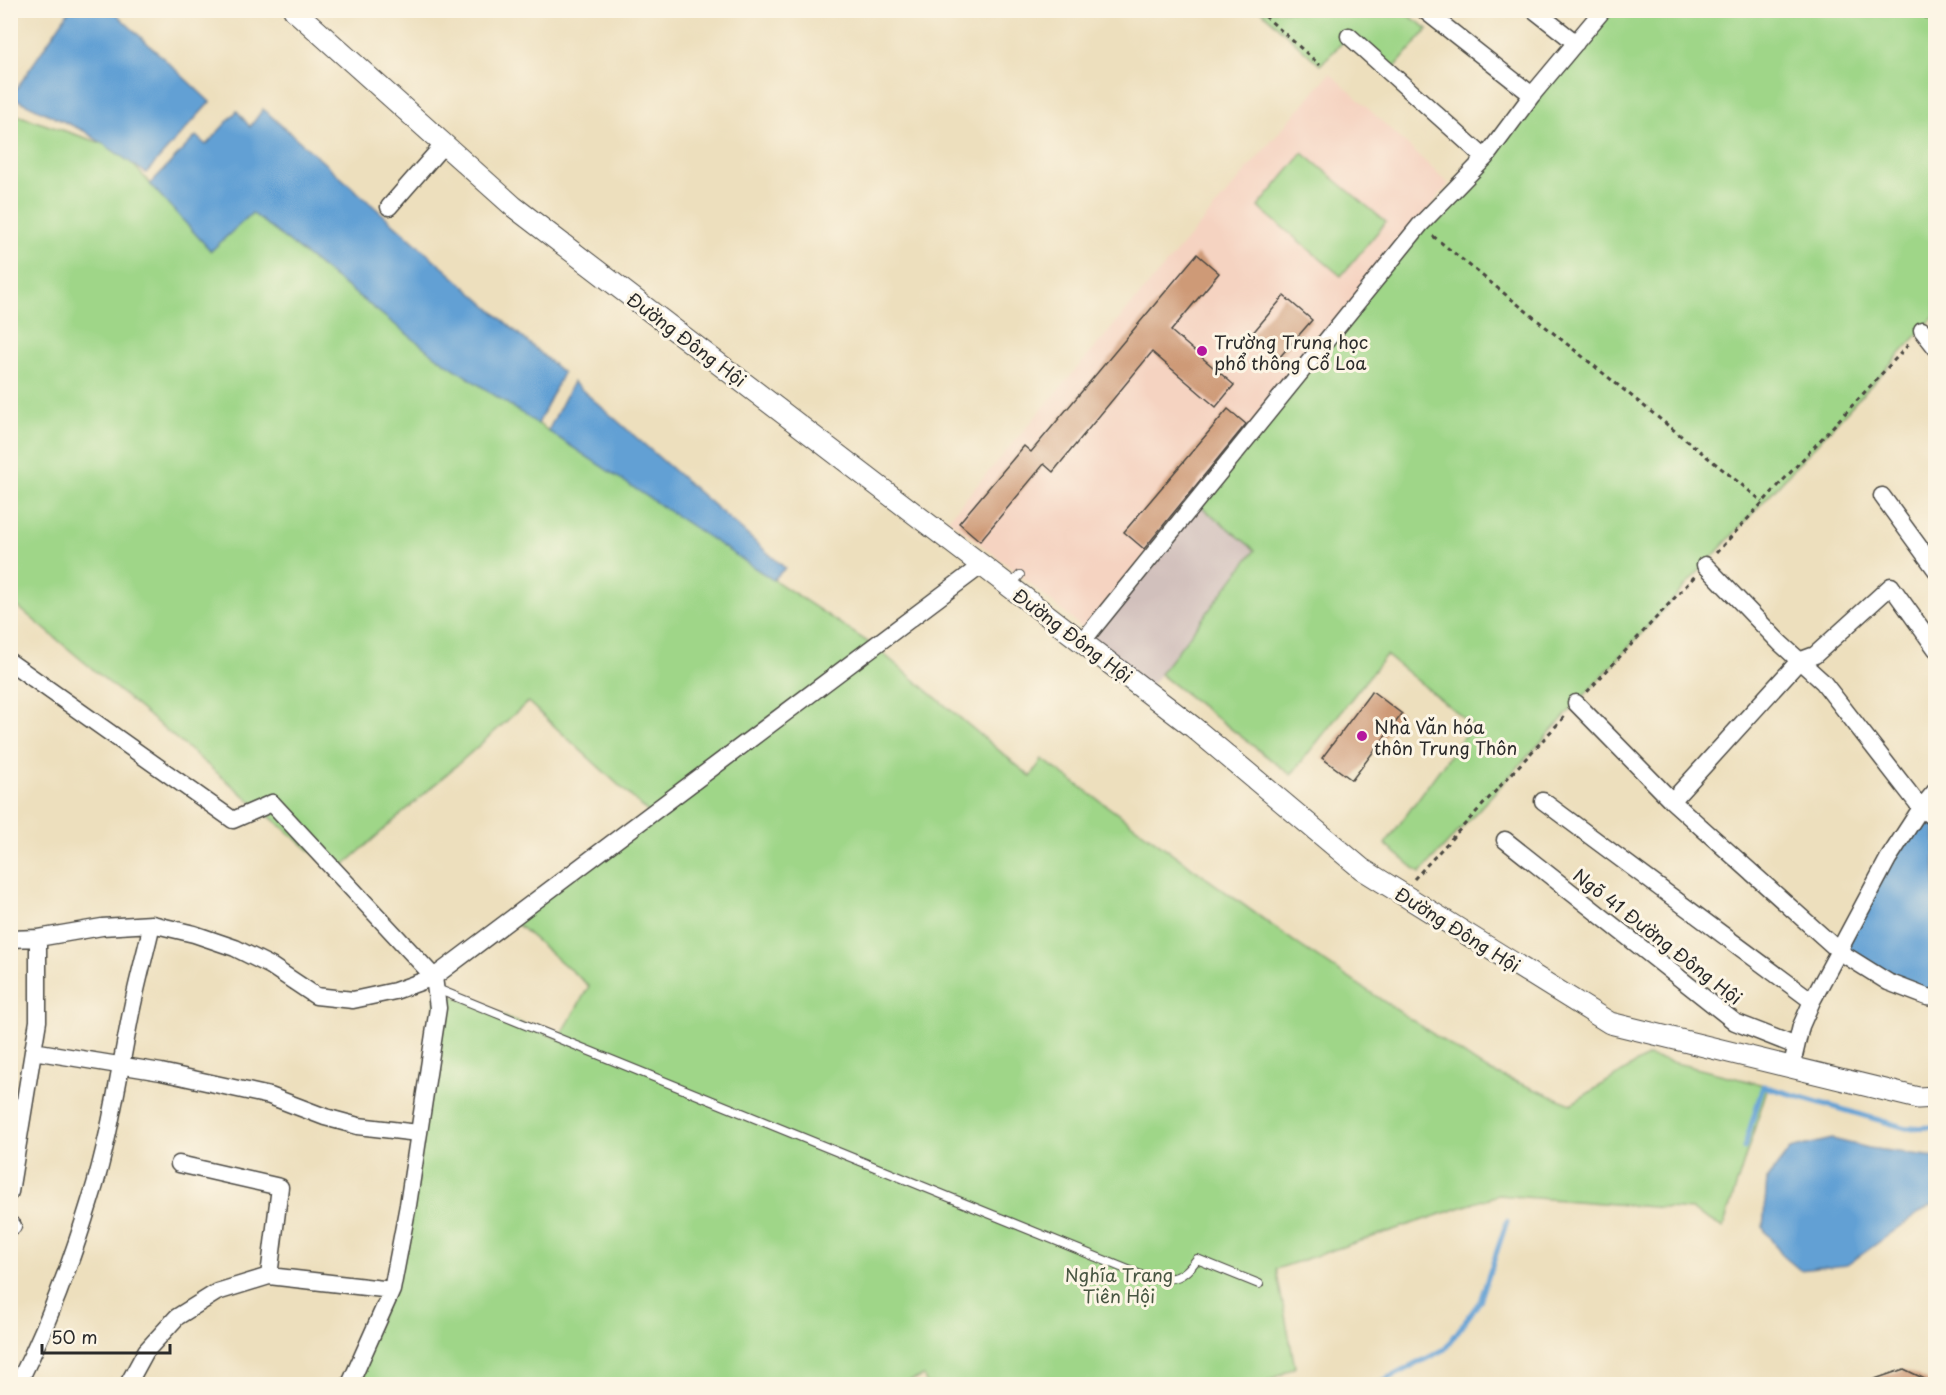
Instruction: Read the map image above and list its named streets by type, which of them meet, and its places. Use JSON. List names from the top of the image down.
{
  "streets": {
    "street": ["Đường Đông Hội", "Ngõ 41 Đường Đông Hội"]
  },
  "crossings": [
    ["Đường Đông Hội", "Ngõ 41 Đường Đông Hội"]
  ],
  "parks": ["Nghĩa Trang Tiên Hội"],
  "places": ["Trường Trung học phổ thông Cổ Loa", "Nhà Văn hóa thôn Trung Thôn"],
  "scale_bar": "50 m"
}
